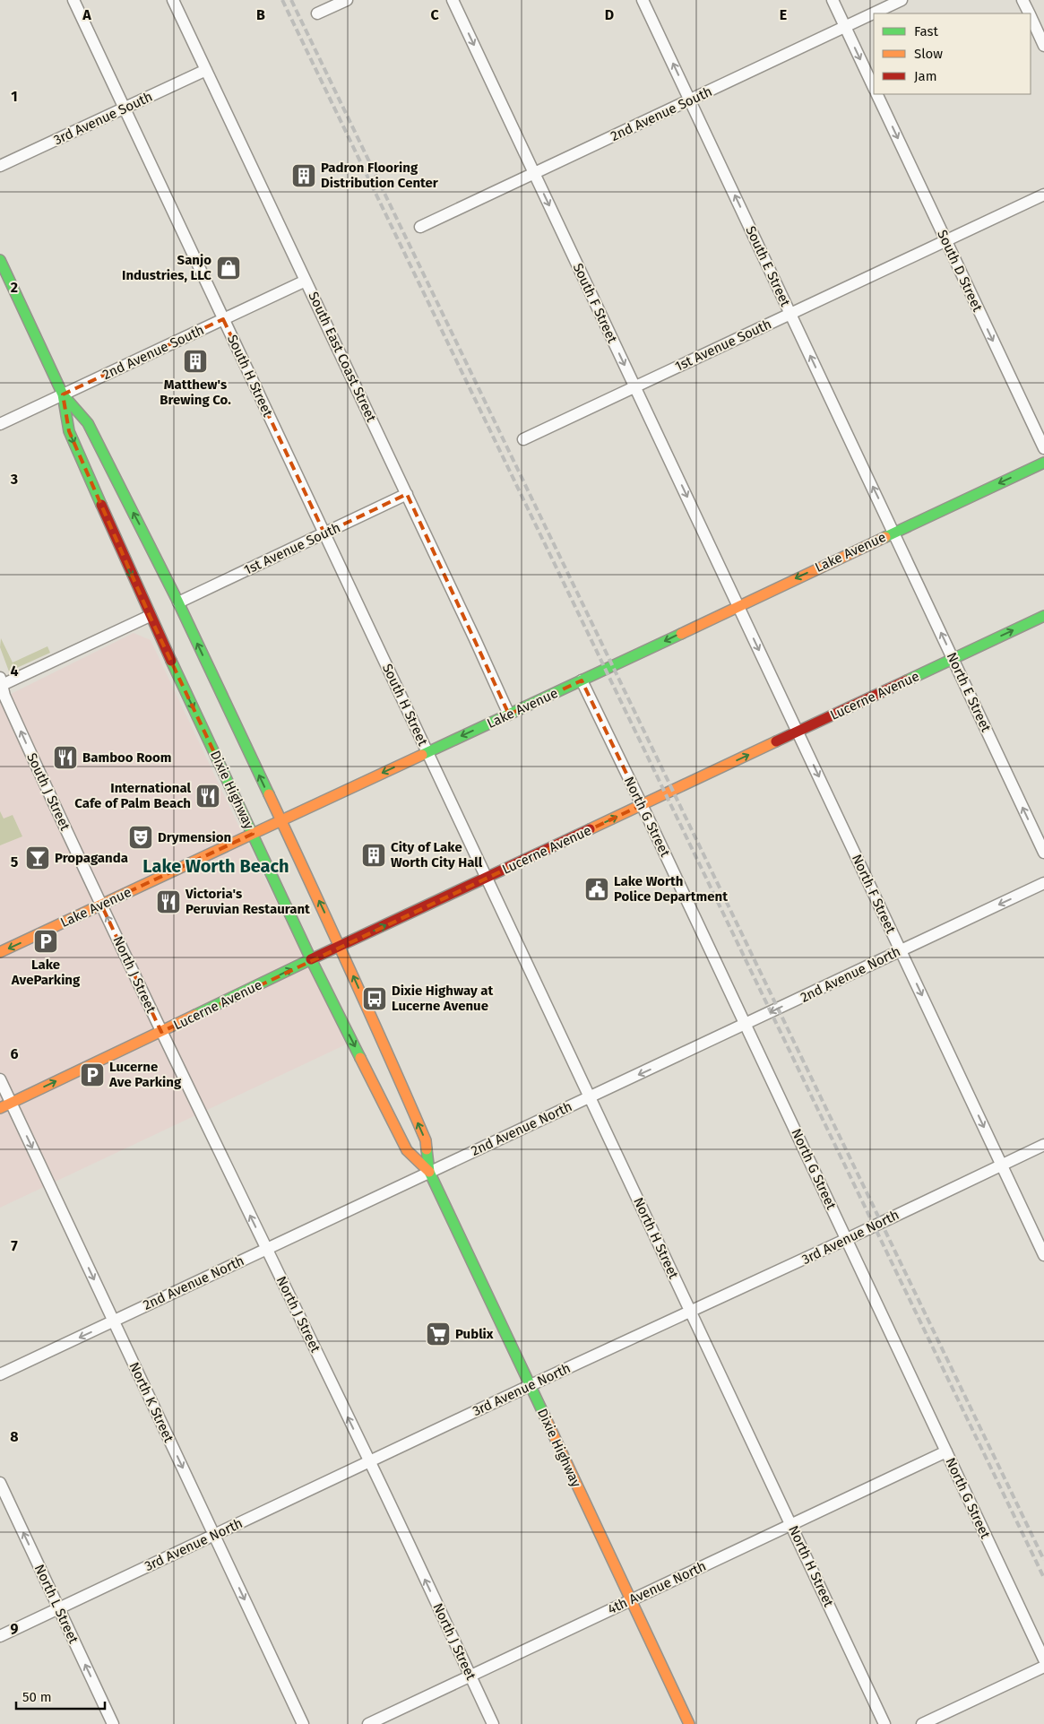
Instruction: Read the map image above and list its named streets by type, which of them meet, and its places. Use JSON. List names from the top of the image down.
{
  "streets": {
    "main road": ["Lake Avenue", "Lucerne Avenue", "Dixie Highway"],
    "street": [
      "2nd Avenue South",
      "3rd Avenue South",
      "South E Street",
      "South D Street",
      "South F Street",
      "1st Avenue South",
      "South East Coast Street",
      "South H Street",
      "North E Street",
      "South J Street",
      "North G Street",
      "North F Street",
      "North J Street",
      "2nd Avenue North",
      "3rd Avenue North",
      "North H Street",
      "North K Street",
      "4th Avenue North",
      "North L Street"
    ]
  },
  "crossings": [
    ["2nd Avenue South", "South E Street"],
    ["2nd Avenue South", "South F Street"],
    ["2nd Avenue South", "South East Coast Street"],
    ["2nd Avenue South", "South H Street"],
    ["2nd Avenue South", "Dixie Highway"],
    ["3rd Avenue South", "South East Coast Street"],
    ["3rd Avenue South", "South H Street"],
    ["South E Street", "1st Avenue South"],
    ["South E Street", "Lake Avenue"],
    ["South E Street", "North E Street"],
    ["South D Street", "1st Avenue South"],
    ["South F Street", "1st Avenue South"],
    ["South F Street", "Lake Avenue"],
    ["South F Street", "North F Street"],
    ["1st Avenue South", "South East Coast Street"],
    ["1st Avenue South", "South H Street"],
    ["1st Avenue South", "Dixie Highway"],
    ["South East Coast Street", "Lake Avenue"],
    ["South H Street", "Lake Avenue"],
    ["South H Street", "North H Street"],
    ["Lake Avenue", "North E Street"],
    ["Lake Avenue", "Dixie Highway"],
    ["Lake Avenue", "South J Street"],
    ["Lake Avenue", "North G Street"],
    ["Lake Avenue", "North F Street"],
    ["Lake Avenue", "North J Street"],
    ["Lake Avenue", "North H Street"],
    ["North E Street", "Lucerne Avenue"],
    ["Lucerne Avenue", "Dixie Highway"],
    ["Lucerne Avenue", "North G Street"],
    ["Lucerne Avenue", "North F Street"],
    ["Lucerne Avenue", "North J Street"],
    ["Lucerne Avenue", "North H Street"],
    ["Lucerne Avenue", "North K Street"],
    ["Dixie Highway", "2nd Avenue North"],
    ["Dixie Highway", "3rd Avenue North"],
    ["Dixie Highway", "4th Avenue North"],
    ["South J Street", "North J Street"],
    ["North G Street", "2nd Avenue North"],
    ["North G Street", "3rd Avenue North"],
    ["North G Street", "4th Avenue North"],
    ["North F Street", "2nd Avenue North"],
    ["North F Street", "3rd Avenue North"],
    ["North J Street", "2nd Avenue North"],
    ["North J Street", "3rd Avenue North"],
    ["North J Street", "4th Avenue North"],
    ["2nd Avenue North", "North H Street"],
    ["2nd Avenue North", "North K Street"],
    ["3rd Avenue North", "North H Street"],
    ["3rd Avenue North", "North K Street"],
    ["3rd Avenue North", "North L Street"],
    ["North H Street", "4th Avenue North"]
  ],
  "one_way": [
    "South E Street",
    "South D Street",
    "South F Street",
    "Lake Avenue",
    "North E Street",
    "Lucerne Avenue",
    "South J Street",
    "North F Street",
    "North J Street",
    "2nd Avenue North",
    "North K Street",
    "North L Street"
  ],
  "districts": ["Lake Worth Beach"],
  "places": {
    "building": ["Padron Flooring Distribution Center", "Matthew's Brewing Co.", "City of Lake Worth City Hall"],
    "shop": ["Sanjo Industries, LLC"],
    "restaurant": ["Bamboo Room", "International Cafe of Palm Beach", "Victoria's Peruvian Restaurant"],
    "theatre": ["Drymension"],
    "bar": ["Propaganda"],
    "public building": ["Lake Worth Police Department"],
    "parking": ["Lake AveParking", "Lucerne Ave Parking"],
    "bus stop": ["Dixie Highway at Lucerne Avenue"],
    "supermarket": ["Publix"]
  },
  "legend": ["Fast", "Slow", "Jam"],
  "scale_bar": "50 m",
  "grid": {
    "columns": [
      "A",
      "B",
      "C",
      "D",
      "E"
    ],
    "rows": [
      "1",
      "2",
      "3",
      "4",
      "5",
      "6",
      "7",
      "8",
      "9"
    ]
  }
}
